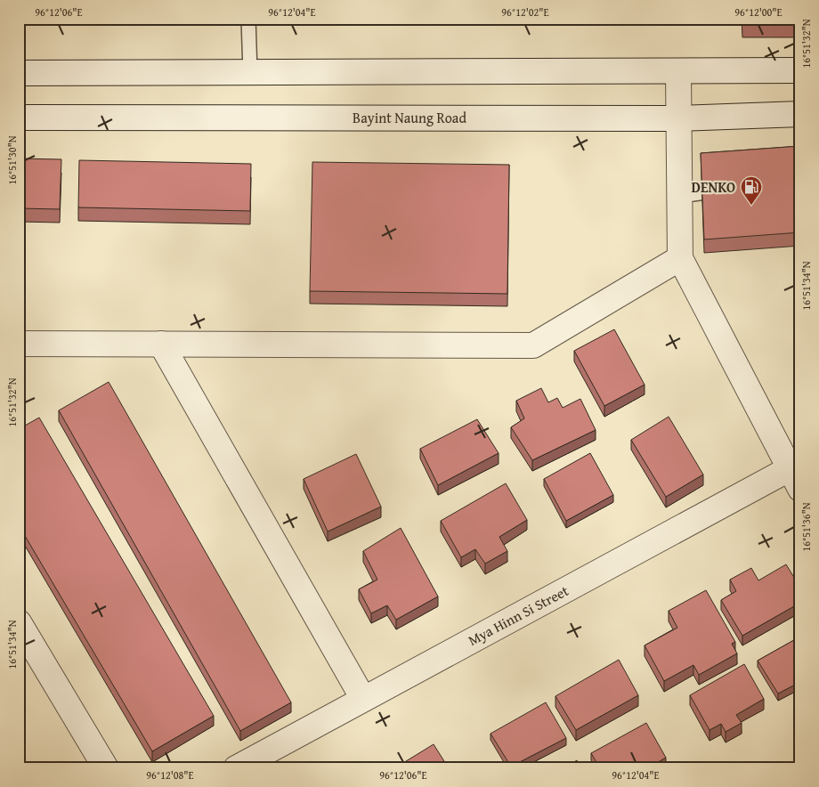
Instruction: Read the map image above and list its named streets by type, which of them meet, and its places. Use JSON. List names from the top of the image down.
{
  "streets": {
    "street": ["Bayint Naung Road", "Mya Hinn Si Street"]
  },
  "places": {
    "fuel station": ["DENKO"]
  },
  "coordinates": [
    "96°12'06\"E",
    "96°12'04\"E",
    "96°12'02\"E",
    "96°12'00\"E",
    "16°51'32\"N",
    "16°51'30\"N",
    "16°51'34\"N",
    "16°51'36\"N",
    "96°12'08\"E"
  ]
}
